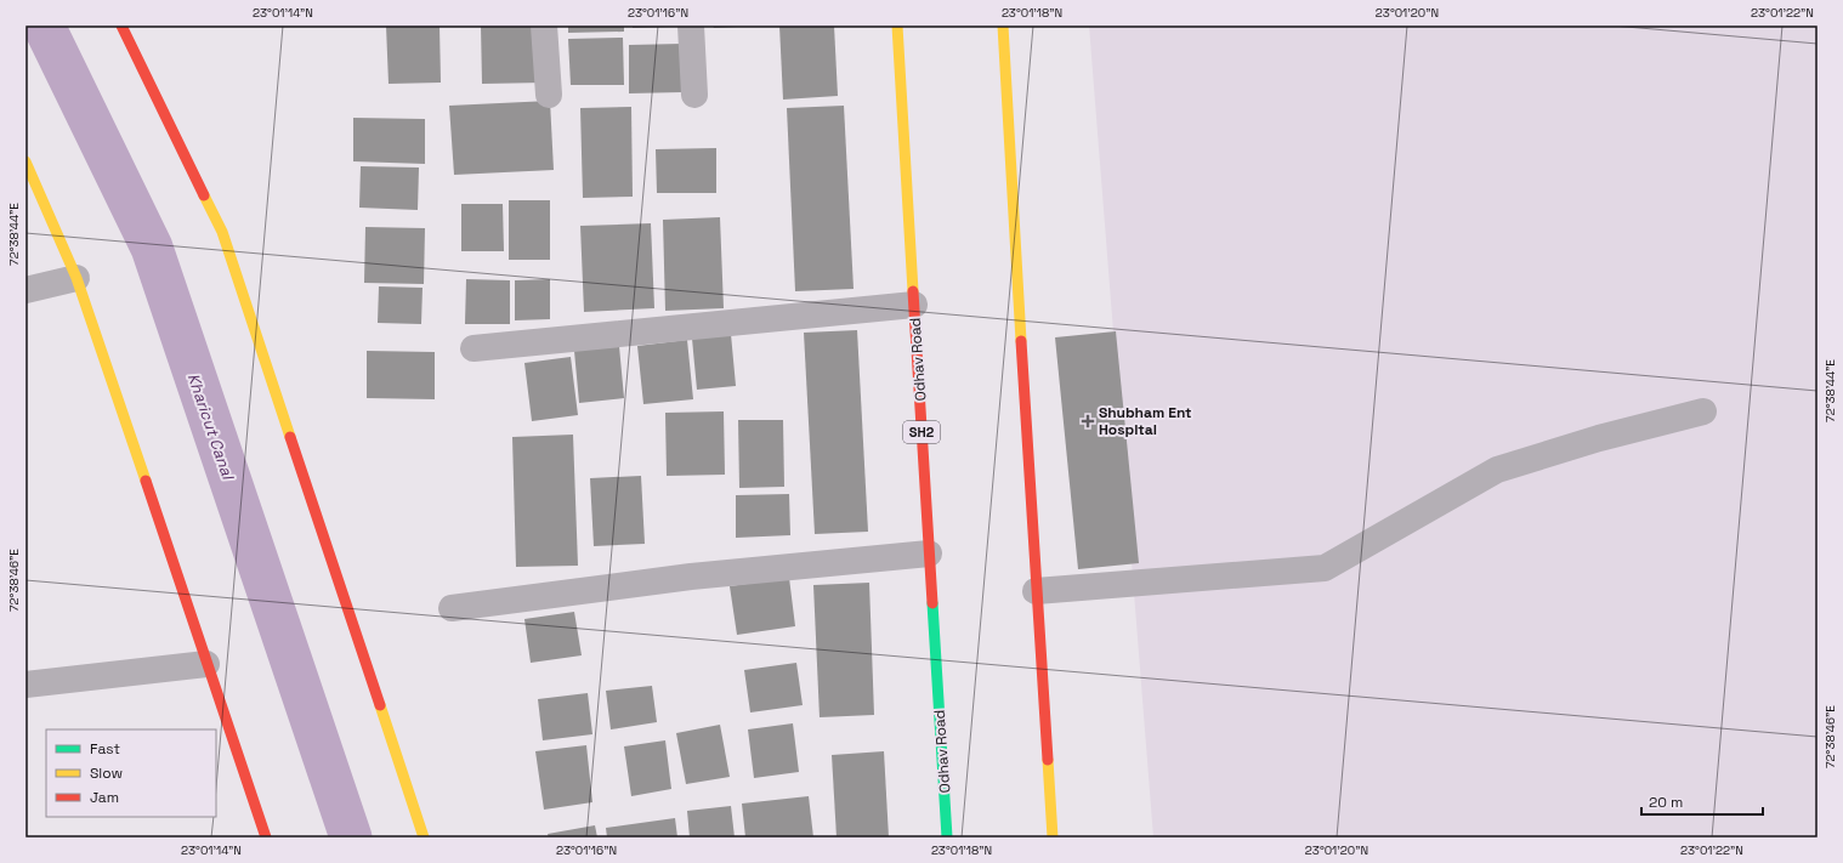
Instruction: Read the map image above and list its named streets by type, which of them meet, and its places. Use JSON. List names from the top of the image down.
{
  "streets": {
    "main road": ["Odhav Road", "SH2"]
  },
  "water": ["Kharicut Canal"],
  "places": {
    "health": ["Shubham Ent Hospital"]
  },
  "legend": ["Fast", "Slow", "Jam"],
  "scale_bar": "20 m",
  "coordinates": [
    "23°01'14\"N",
    "23°01'16\"N",
    "23°01'18\"N",
    "23°01'20\"N",
    "23°01'22\"N",
    "72°38'44\"E",
    "72°38'46\"E"
  ]
}
